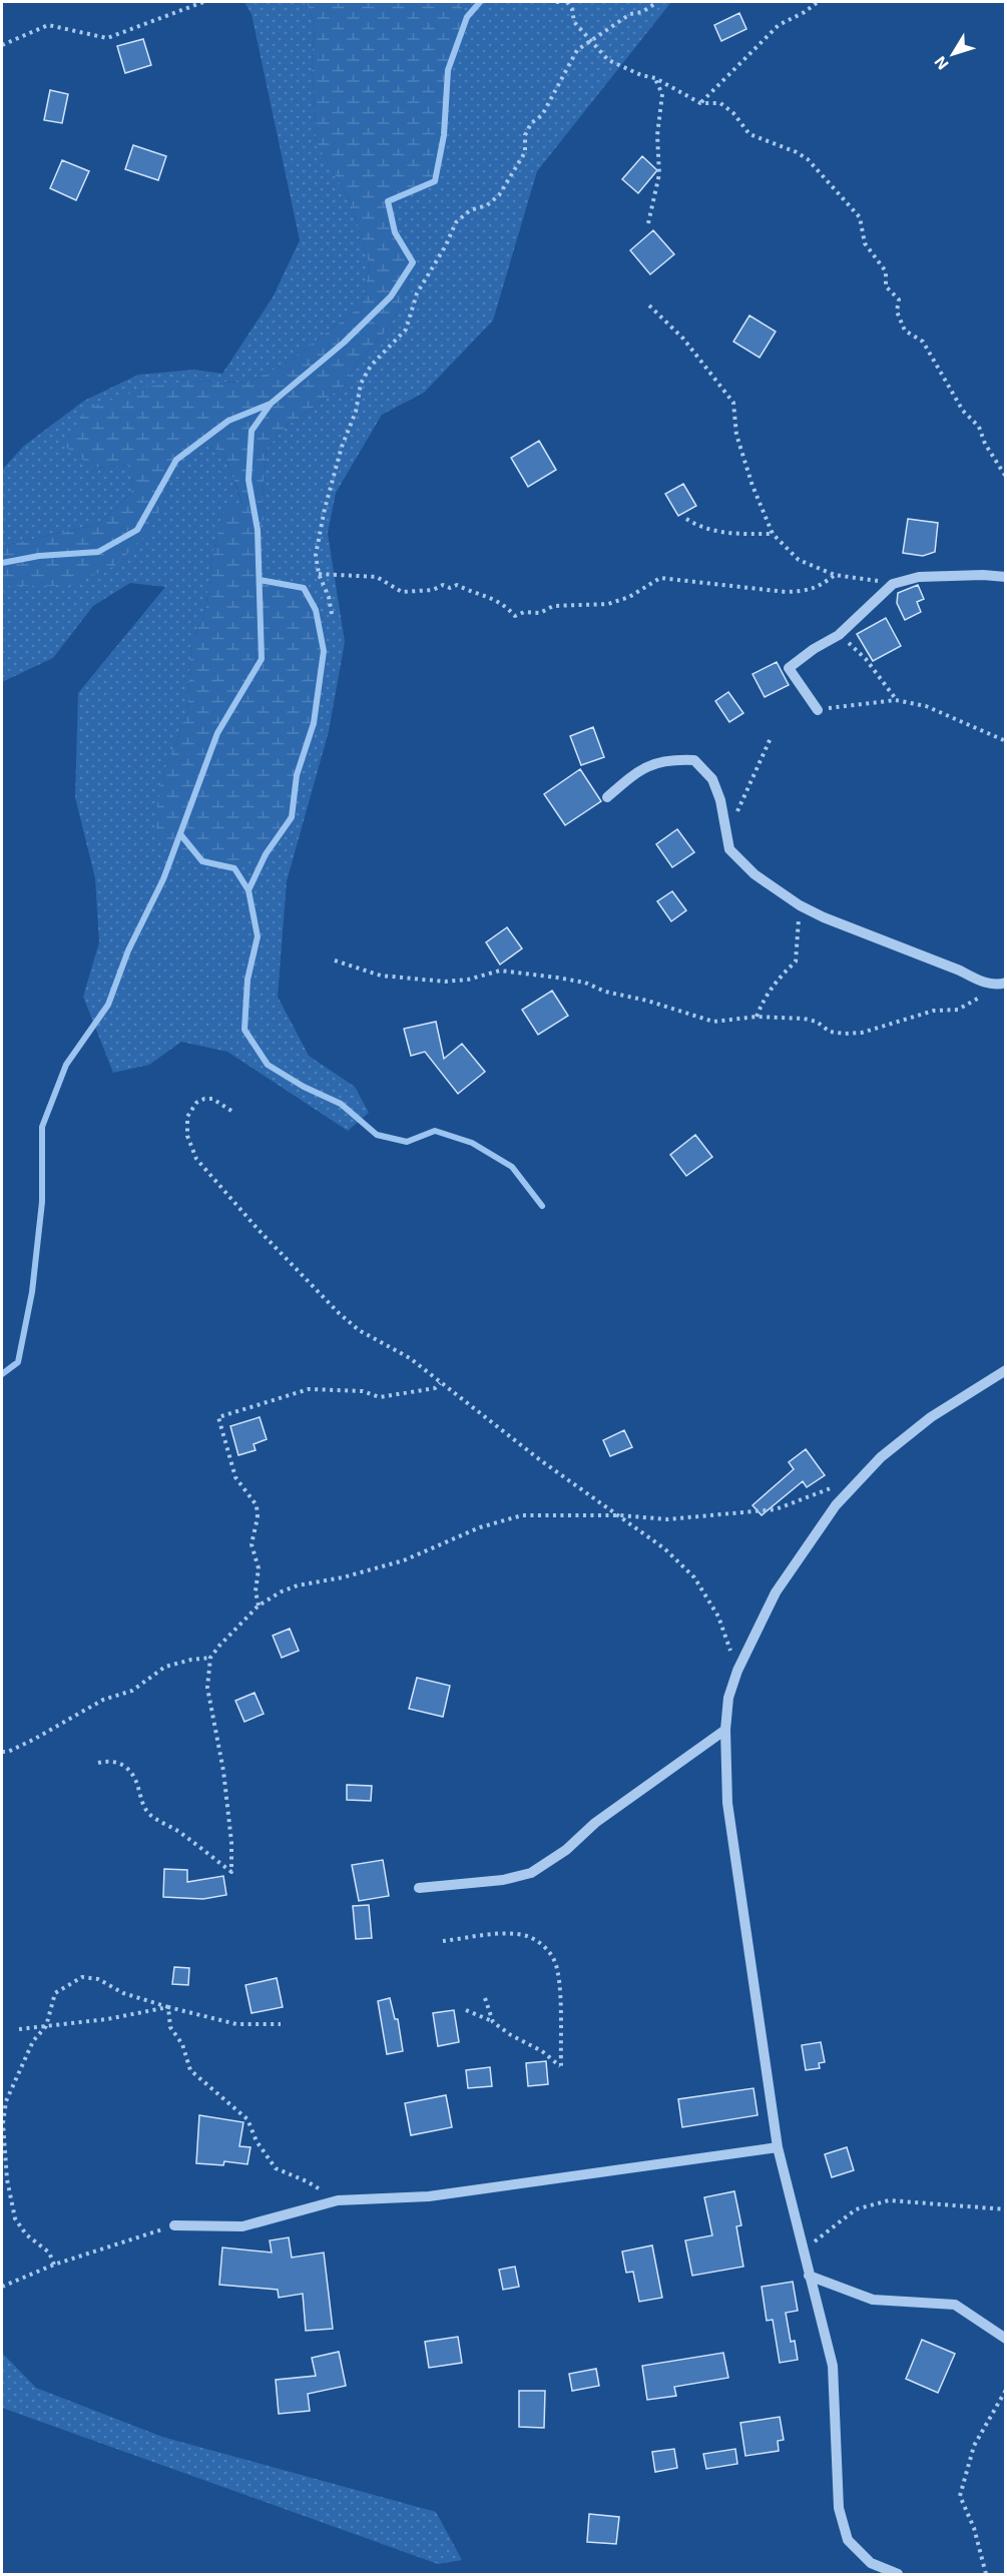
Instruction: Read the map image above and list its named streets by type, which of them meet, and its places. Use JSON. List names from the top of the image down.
{
  "north": "bottom left"
}
